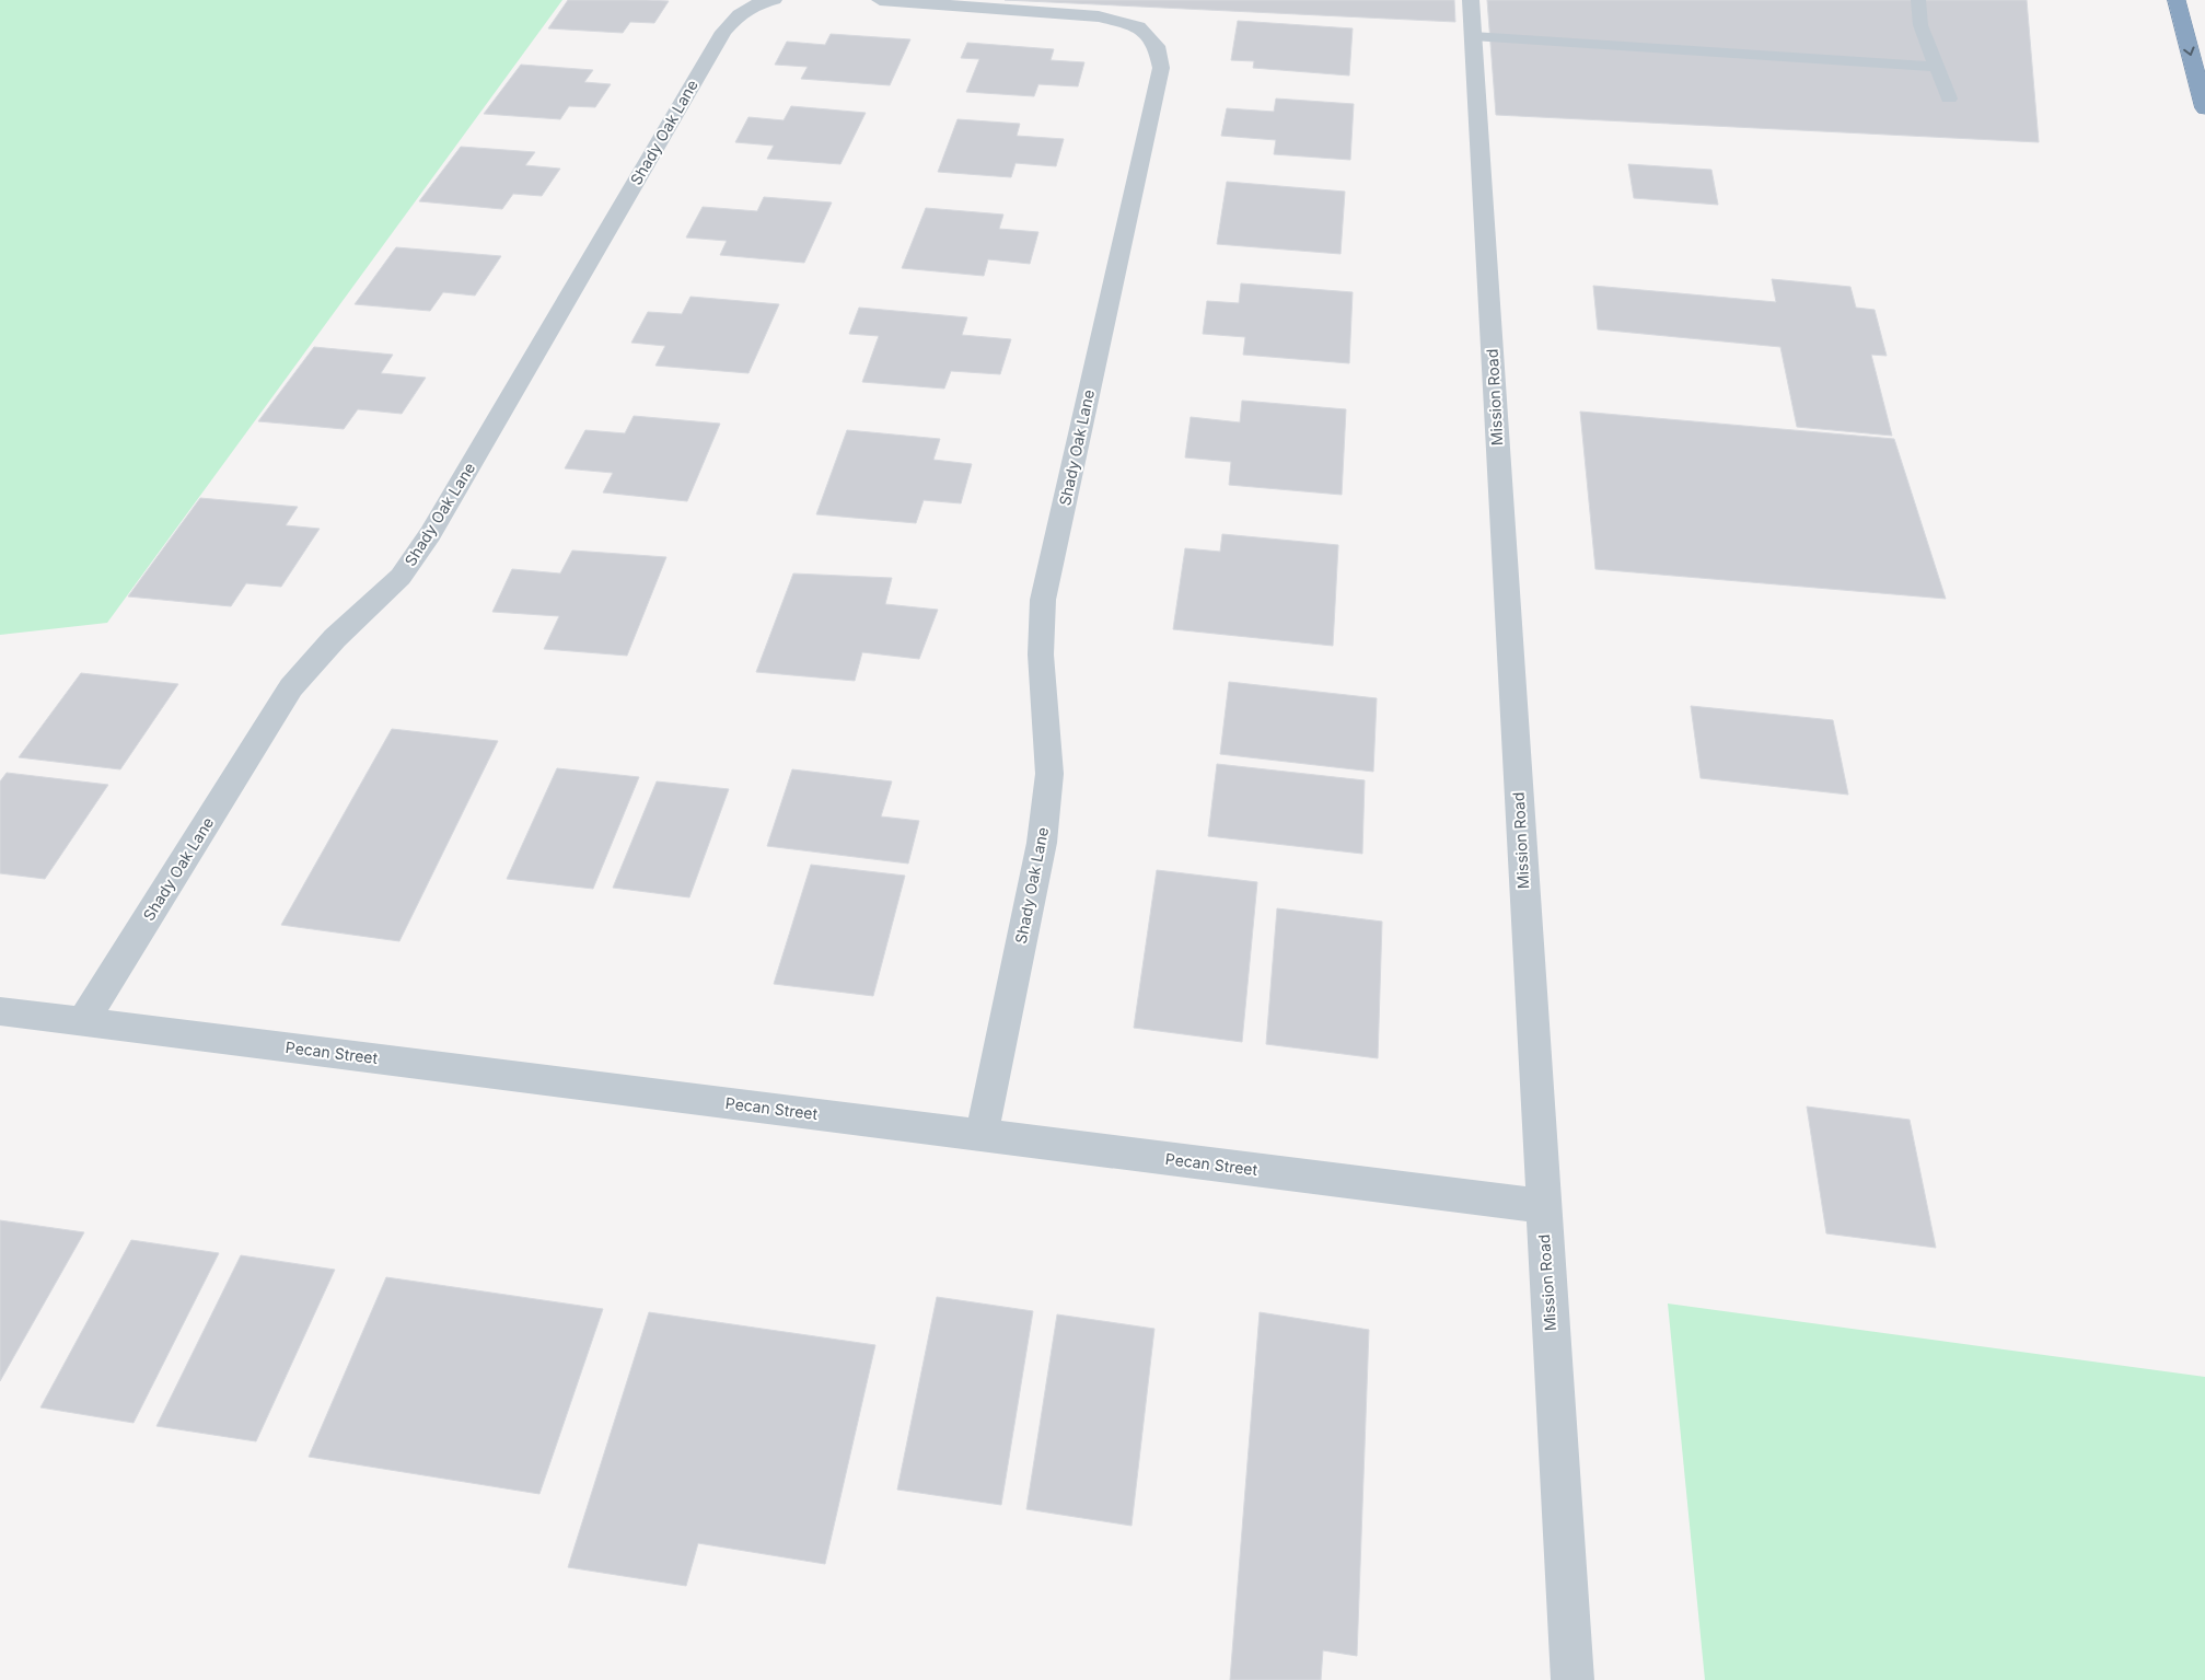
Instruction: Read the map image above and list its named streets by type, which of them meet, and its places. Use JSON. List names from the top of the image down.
{
  "streets": {
    "street": ["Shady Oak Lane", "Mission Road", "Pecan Street"]
  },
  "crossings": [
    ["Shady Oak Lane", "Pecan Street"],
    ["Mission Road", "Pecan Street"]
  ]
}
